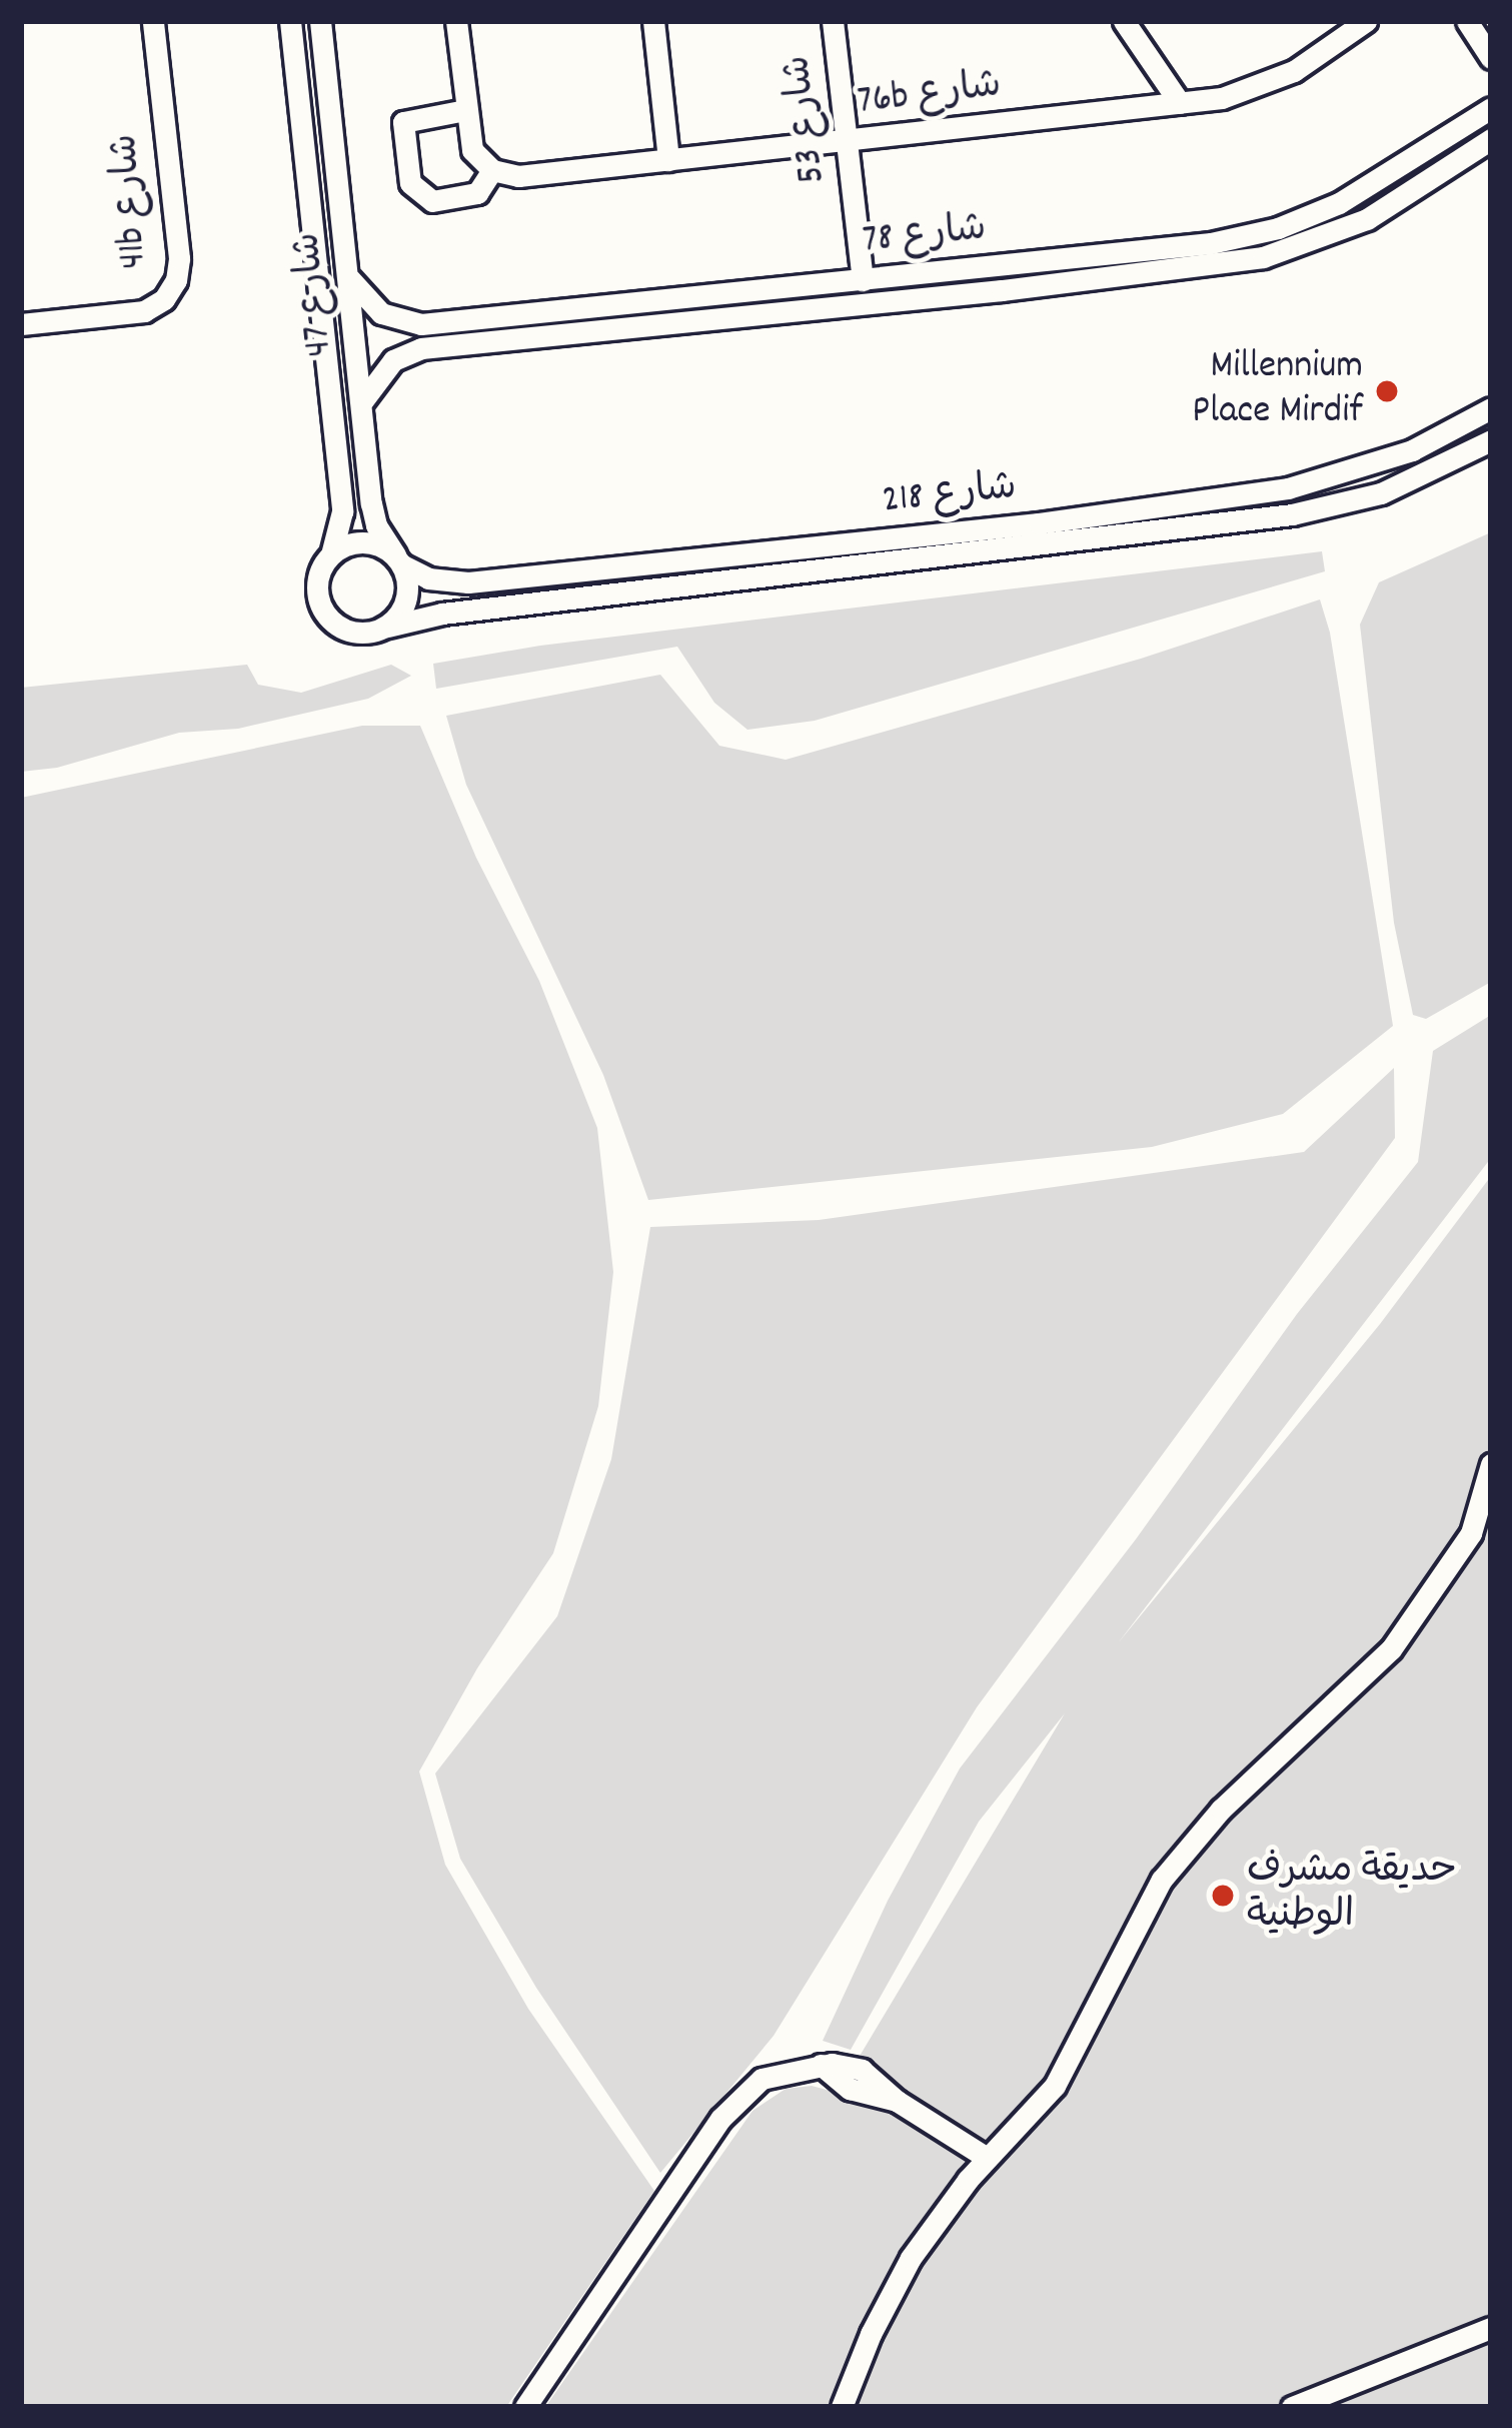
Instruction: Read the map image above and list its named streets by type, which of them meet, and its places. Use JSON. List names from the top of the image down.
{
  "streets": {
    "street": [
      "76b شارع",
      "شارع 53",
      "41b شارع",
      "شارع 78",
      "شارع 47",
      "شارع 218"
    ]
  },
  "crossings": [
    ["76b شارع", "شارع 53"],
    ["شارع 53", "شارع 78"],
    ["شارع 78", "شارع 47"],
    ["شارع 47", "شارع 218"]
  ],
  "places": ["Millennium Place Mirdif", "حديقة مشرف الوطنية"]
}
